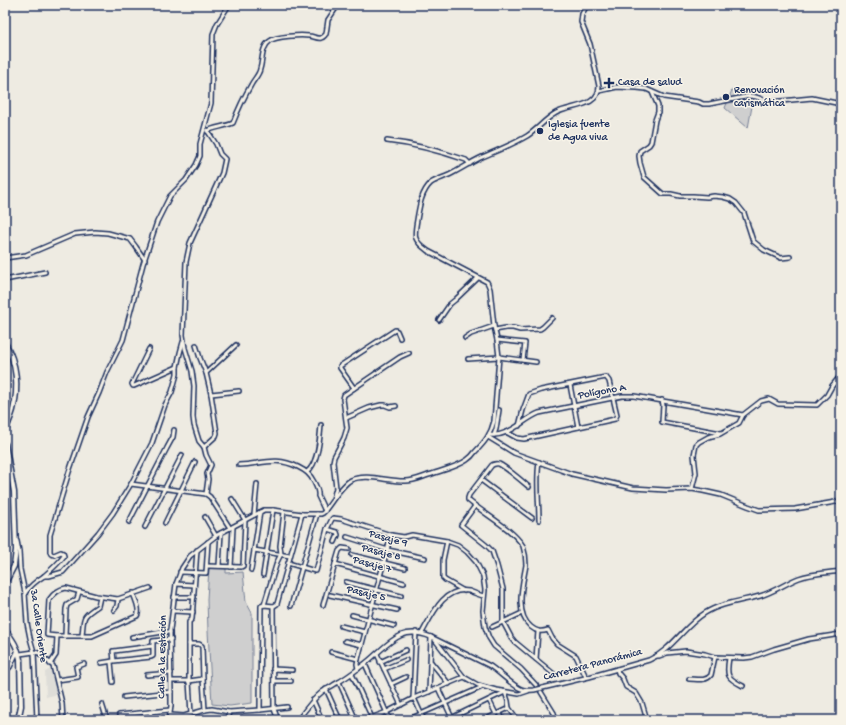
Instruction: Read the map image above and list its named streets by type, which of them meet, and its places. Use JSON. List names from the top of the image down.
{
  "streets": {
    "street": [
      "Polígono A",
      "Pasaje 9",
      "Pasaje 8",
      "Pasaje 7",
      "Pasaje 5",
      "3a Calle Oriente",
      "Calle a la Estación",
      "Carretera Panorámica"
    ]
  },
  "places": {
    "health": ["Casa de salud"],
    "other": ["Renovación carismática", "Iglesia fuente de Agua viva"]
  }
}
